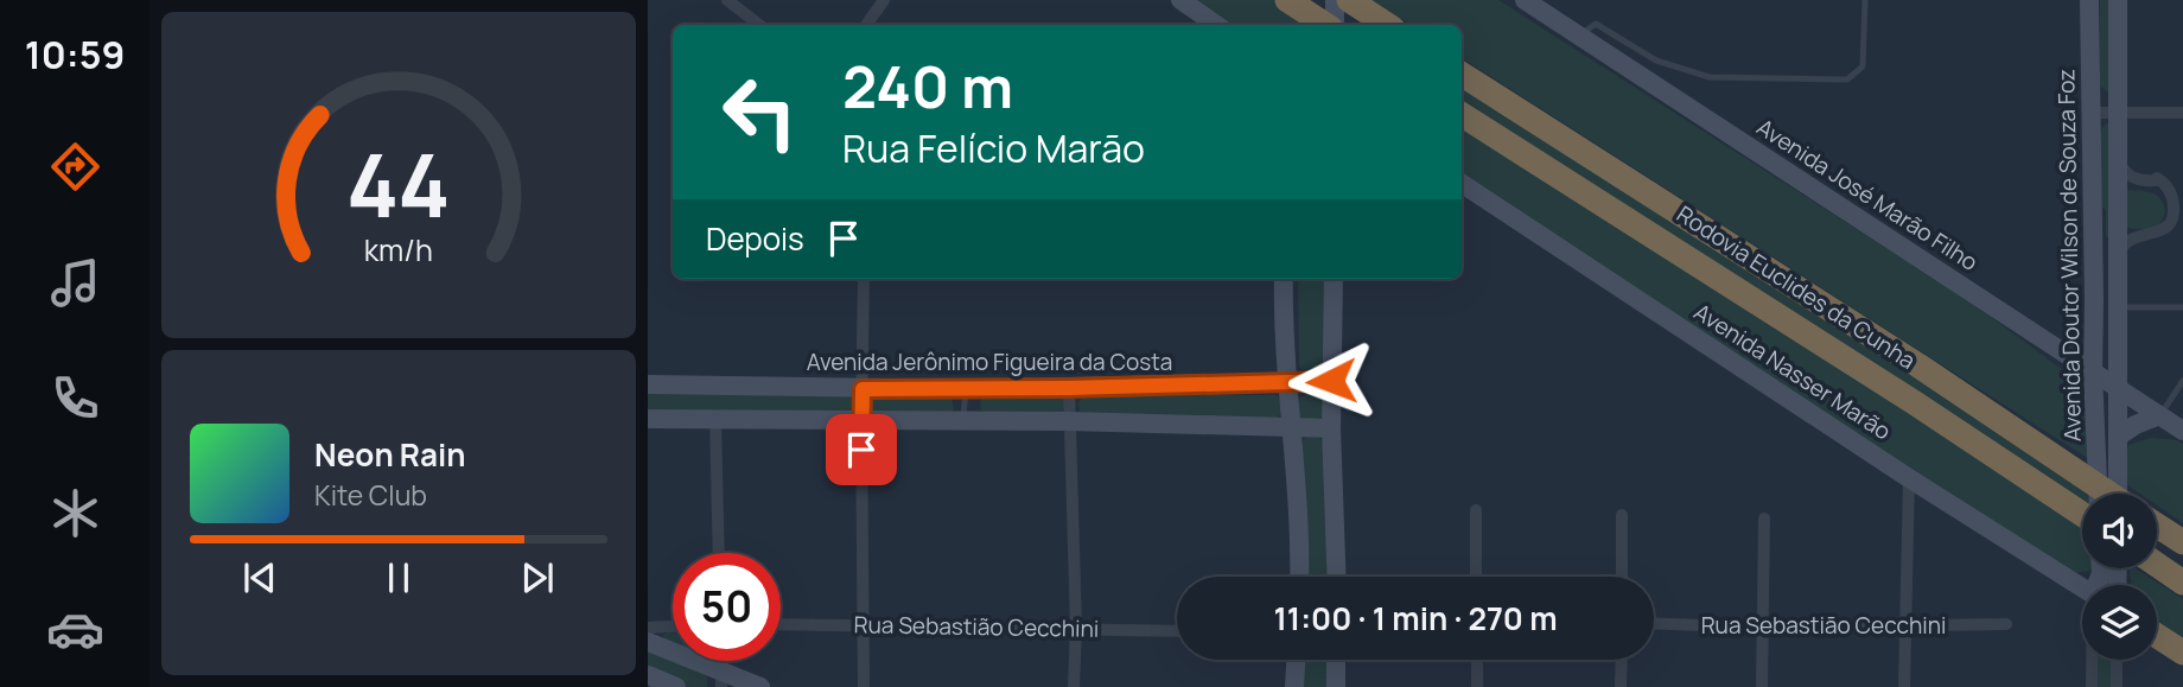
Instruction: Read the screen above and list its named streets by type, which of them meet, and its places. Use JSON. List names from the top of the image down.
{
  "streets": {
    "highway": ["Rodovia Euclides da Cunha"],
    "main road": [
      "Avenida José Marão Filho",
      "Avenida Doutor Wilson de Souza Foz",
      "Avenida Jerônimo Figueira da Costa",
      "Avenida Nasser Marão"
    ],
    "street": ["Rua Sebastião Cecchini"]
  },
  "crossings": [
    ["Avenida José Marão Filho", "Avenida Doutor Wilson de Souza Foz"]
  ],
  "page": {
    "tabs": "10:59",
    "turn": ["240 m", "Rua Felício Marão"],
    "then": "Depois",
    "song": ["Neon Rain", "Kite Club"],
    "limit": "50",
    "trip": "11:00 · 1 min · 270 m",
    "gauge": ["44", "km/h"]
  }
}
